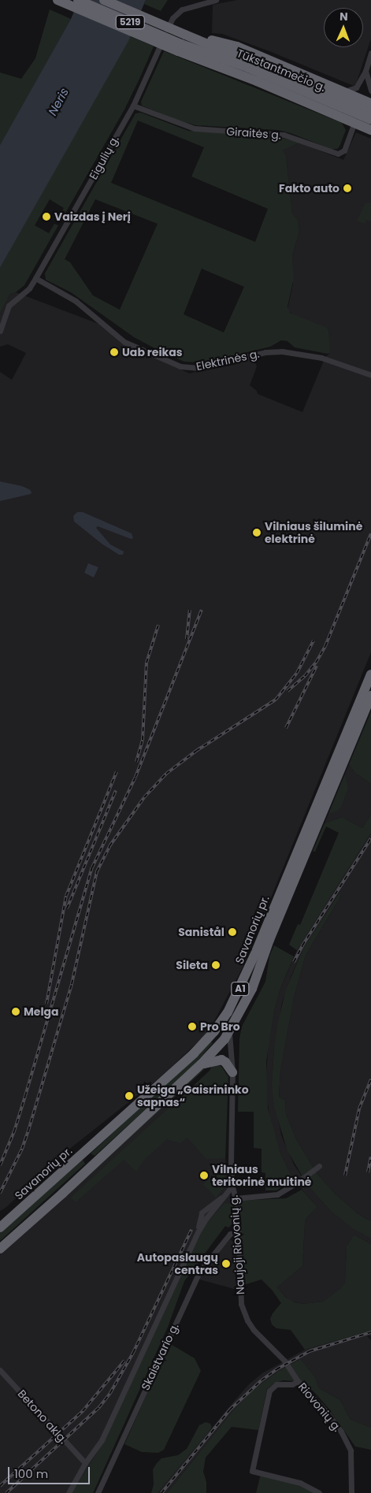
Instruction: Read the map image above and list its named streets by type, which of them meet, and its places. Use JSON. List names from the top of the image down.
{
  "streets": {
    "highway": [
      "5219",
      "Tūkstantmečio g.",
      "Savanorių pr.",
      "A1"
    ],
    "street": [
      "Giraitės g.",
      "Eigulių g.",
      "Elektrinės g.",
      "Naujoji Riovonių g.",
      "Skaistvario g.",
      "Riovonių g.",
      "Betono aklg."
    ]
  },
  "crossings": [
    ["5219", "Tūkstantmečio g."],
    ["Giraitės g.", "Eigulių g."],
    ["Eigulių g.", "Elektrinės g."],
    ["Savanorių pr.", "Naujoji Riovonių g."],
    ["Naujoji Riovonių g.", "Skaistvario g."],
    ["Naujoji Riovonių g.", "Riovonių g."]
  ],
  "water": ["Neris"],
  "places": [
    "Fakto auto",
    "Vaizdas į Nerį",
    "Uab reikas",
    "Vilniaus šiluminė elektrinė",
    "Sanistål",
    "Sileta",
    "Melga",
    "Pro Bro",
    "Užeiga „Gaisrininko sapnas“",
    "Vilniaus teritorinė muitinė",
    "Autopaslaugų centras"
  ],
  "scale_bar": "100 m",
  "north": "top"
}
